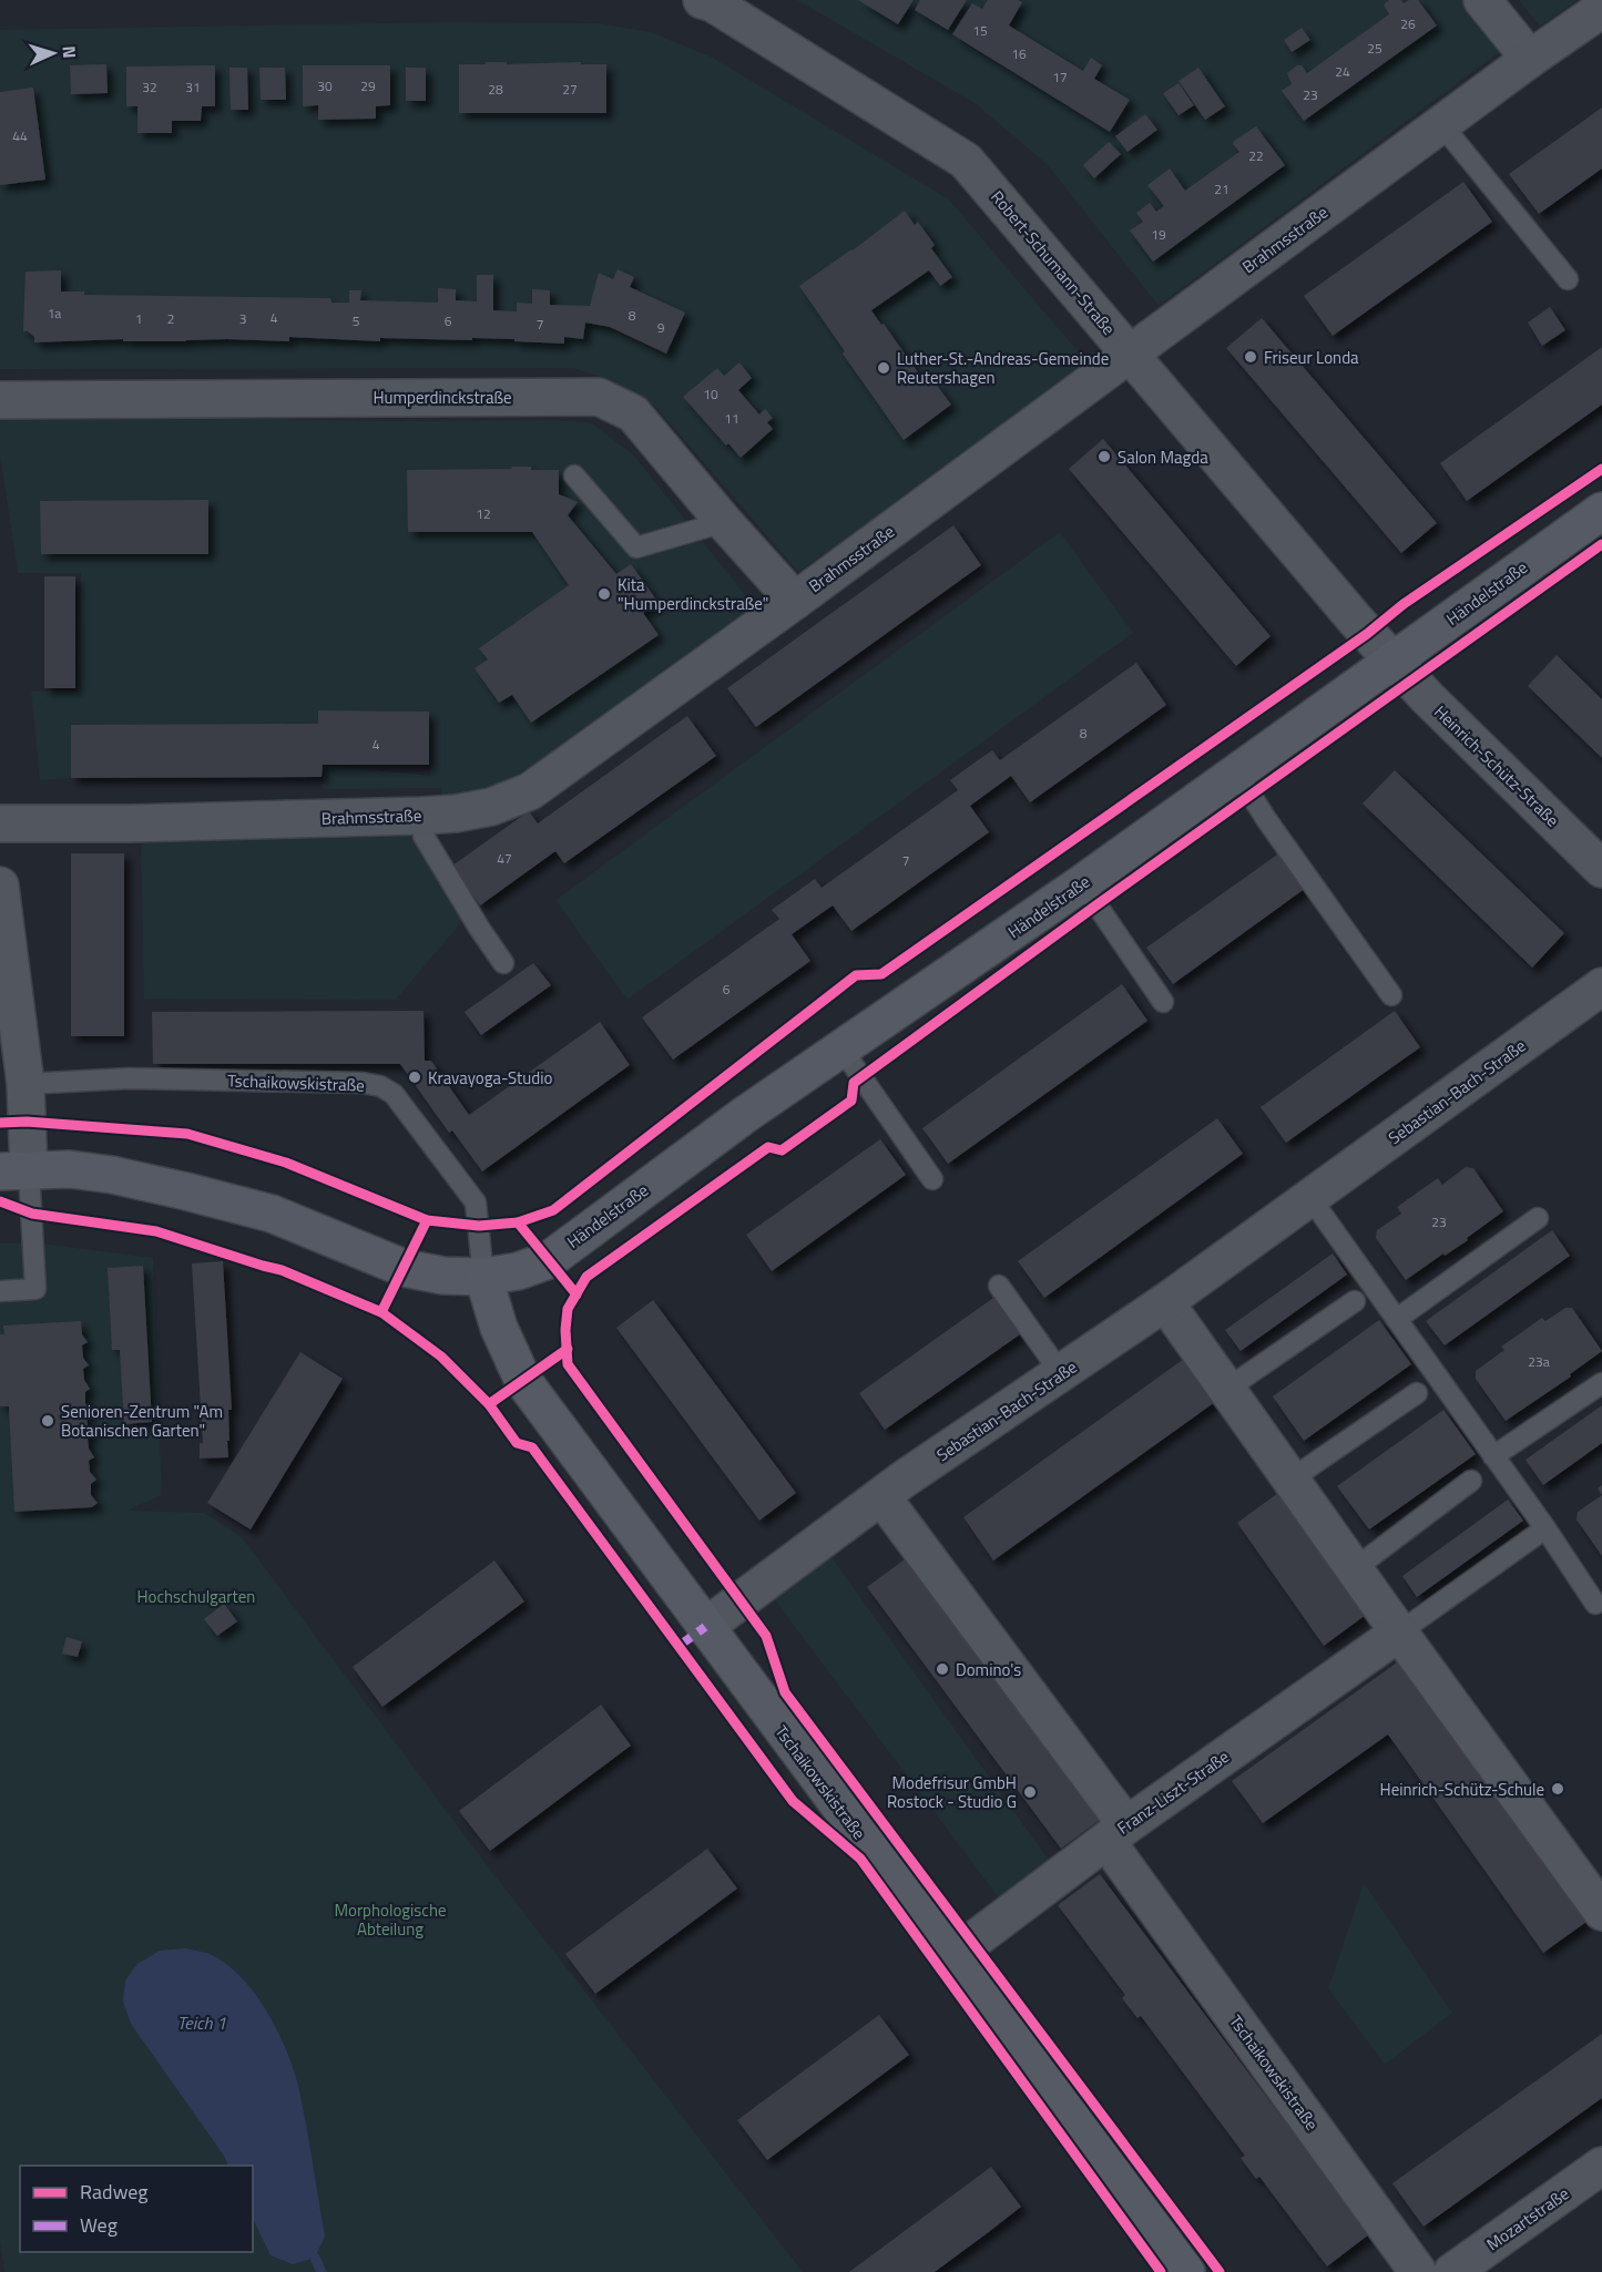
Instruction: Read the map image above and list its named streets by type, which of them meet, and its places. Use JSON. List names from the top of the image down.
{
  "streets": {
    "street": [
      "Brahmsstraße",
      "Robert-Schumann-Straße",
      "Humperdinckstraße",
      "Händelstraße",
      "Heinrich-Schütz-Straße",
      "Tschaikowskistraße",
      "Sebastian-Bach-Straße",
      "Franz-Liszt-Straße",
      "Mozartstraße"
    ]
  },
  "crossings": [
    ["Brahmsstraße", "Robert-Schumann-Straße"],
    ["Brahmsstraße", "Humperdinckstraße"],
    ["Robert-Schumann-Straße", "Händelstraße"],
    ["Robert-Schumann-Straße", "Heinrich-Schütz-Straße"],
    ["Händelstraße", "Heinrich-Schütz-Straße"],
    ["Händelstraße", "Tschaikowskistraße"],
    ["Tschaikowskistraße", "Sebastian-Bach-Straße"],
    ["Tschaikowskistraße", "Franz-Liszt-Straße"]
  ],
  "water": ["Teich 1"],
  "parks": ["Hochschulgarten", "Morphologische Abteilung"],
  "places": [
    "Friseur Londa",
    "Luther-St.-Andreas-Gemeinde Reutershagen",
    "Salon Magda",
    "Kita \"Humperdinckstraße\"",
    "Kravayoga-Studio",
    "Senioren-Zentrum \"Am Botanischen Garten\"",
    "Domino's",
    "Heinrich-Schütz-Schule",
    "Modefrisur GmbH Rostock - Studio G"
  ],
  "house_numbers": [
    "26",
    "15",
    "25",
    "16",
    "24",
    "17",
    "30",
    "29",
    "32",
    "31",
    "28",
    "27",
    "23",
    "44",
    "22",
    "21",
    "19",
    "1a",
    "8",
    "4",
    "1",
    "2",
    "3",
    "5",
    "6",
    "7",
    "9",
    "10",
    "11",
    "12",
    "8",
    "4",
    "47",
    "7",
    "6",
    "23",
    "23a"
  ],
  "legend": ["Radweg", "Weg"],
  "north": "right"
}
